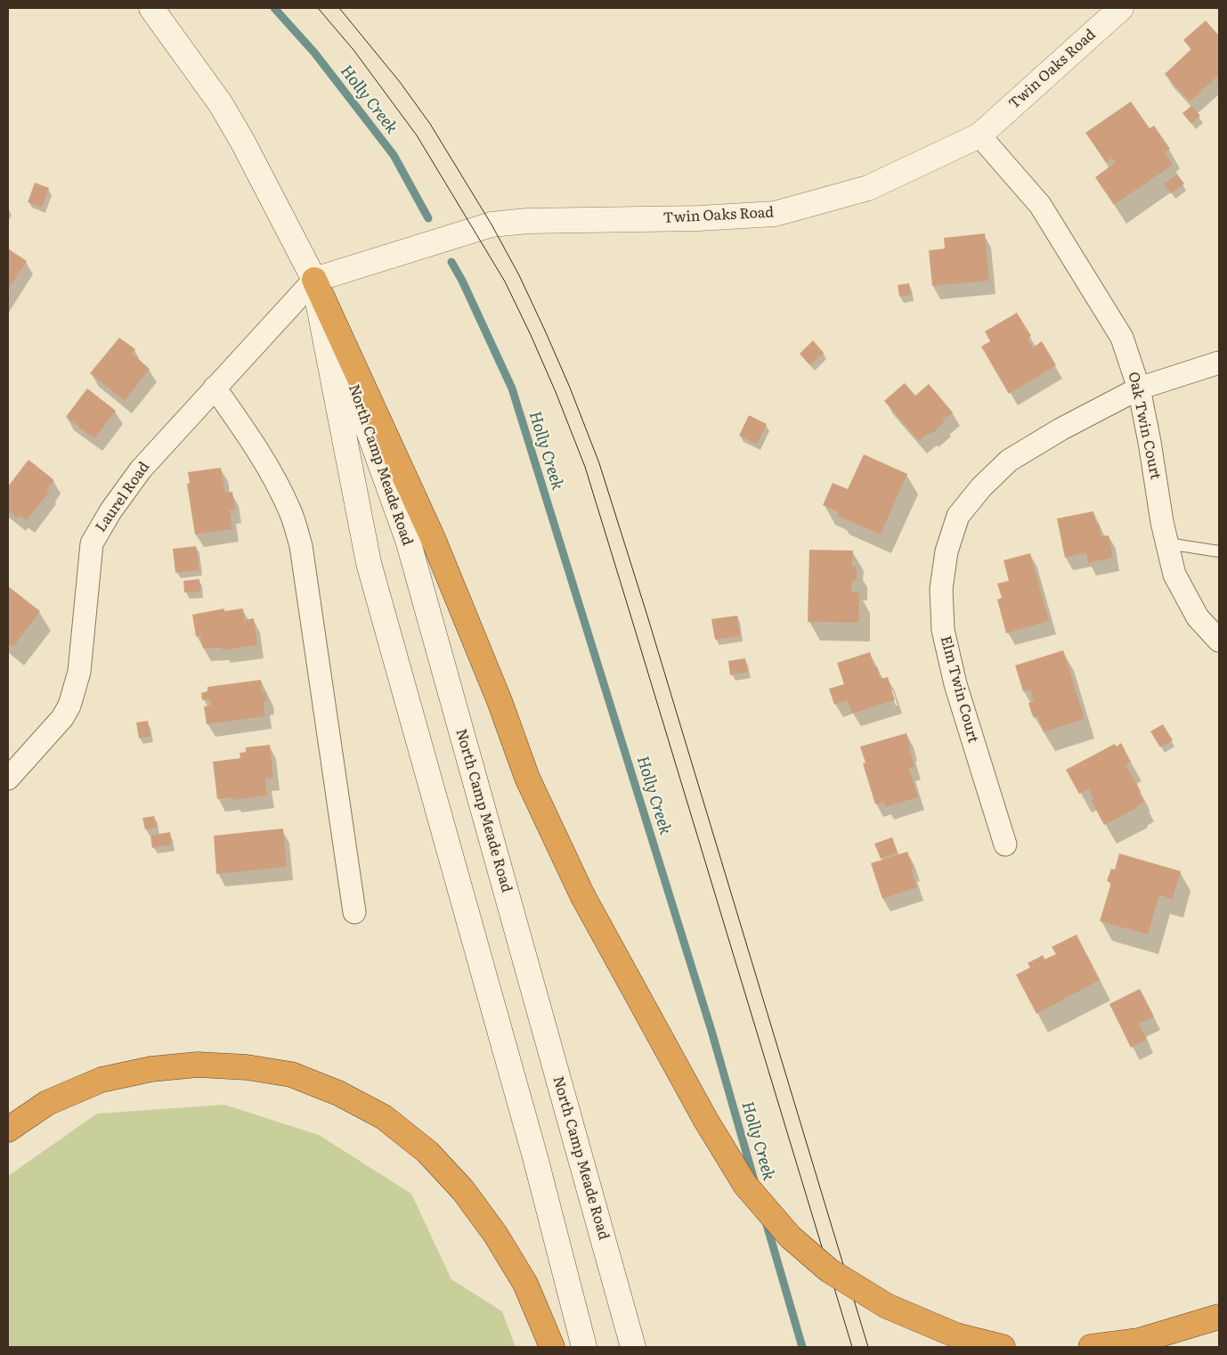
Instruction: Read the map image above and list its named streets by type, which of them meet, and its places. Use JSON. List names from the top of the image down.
{
  "streets": {
    "main road": ["Twin Oaks Road", "North Camp Meade Road"],
    "street": ["Oak Twin Court", "Laurel Road", "Elm Twin Court"]
  },
  "crossings": [
    ["Twin Oaks Road", "Oak Twin Court"],
    ["Twin Oaks Road", "North Camp Meade Road"],
    ["Twin Oaks Road", "Laurel Road"],
    ["Oak Twin Court", "Elm Twin Court"],
    ["North Camp Meade Road", "Laurel Road"]
  ],
  "water": ["Holly Creek"]
}
